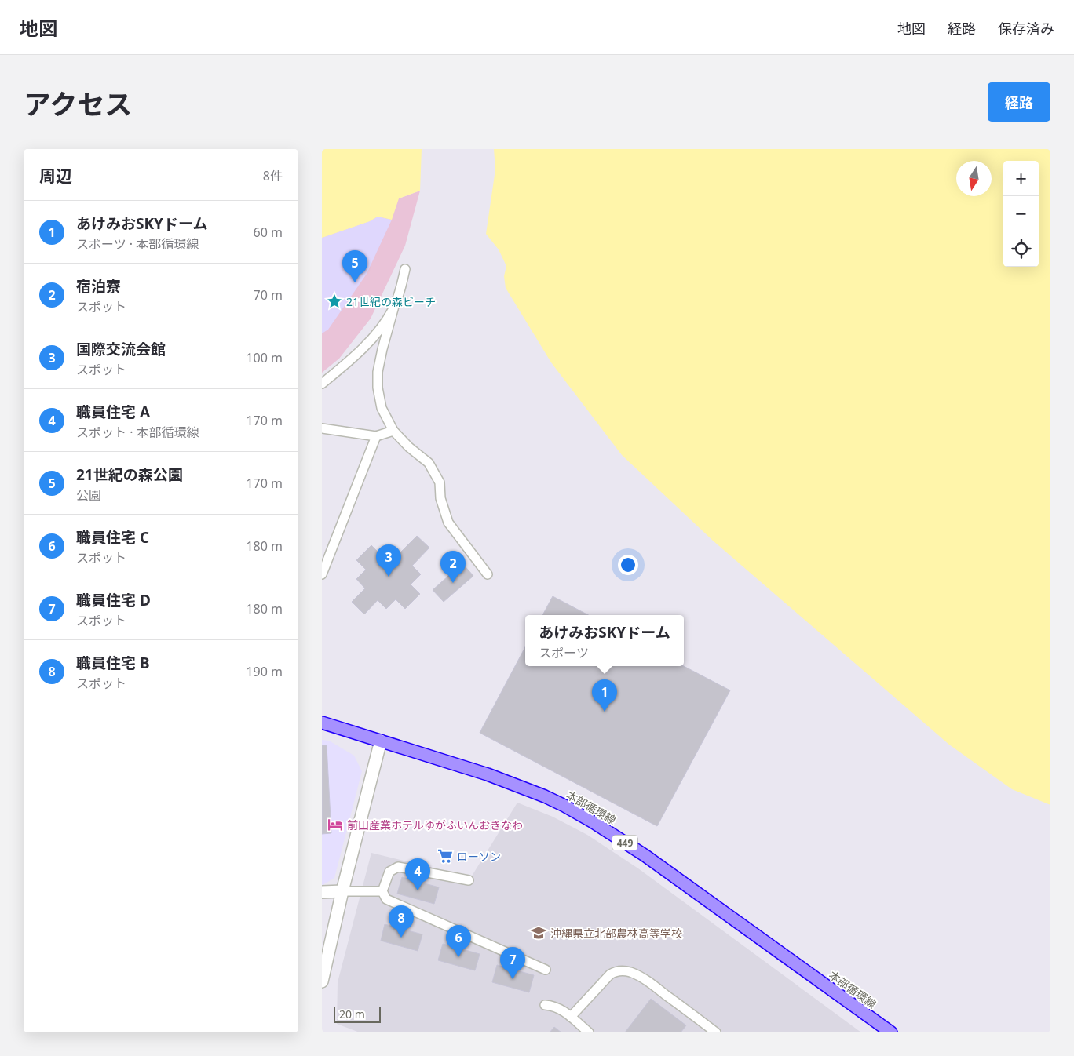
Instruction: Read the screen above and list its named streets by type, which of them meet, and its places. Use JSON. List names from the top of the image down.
{
  "streets": {
    "highway": ["本部循環線", "449"]
  },
  "places": {
    "place": ["21世紀の森ビーチ"],
    "hotel": ["前田産業ホテルゆがふいんおきなわ"],
    "supermarket": ["ローソン"],
    "school or university": ["沖縄県立北部農林高等学校"]
  },
  "scale_bar": "20 m",
  "north": "bottom",
  "page": {
    "header": "地図",
    "nav": ["地図", "経路", "保存済み"],
    "title": "アクセス",
    "buttons": "経路",
    "heading": ["周辺", "8件"],
    "map_buttons": ["+", "−"],
    "list": [
      {
        "mark": "1",
        "name": "あけみおSKYドーム",
        "note": "スポーツ · 本部循環線",
        "value": "60 m"
      },
      {
        "mark": "2",
        "name": "宿泊寮",
        "note": "スポット",
        "value": "70 m"
      },
      {
        "mark": "3",
        "name": "国際交流会館",
        "note": "スポット",
        "value": "100 m"
      },
      {
        "mark": "4",
        "name": "職員住宅 A",
        "note": "スポット · 本部循環線",
        "value": "170 m"
      },
      {
        "mark": "5",
        "name": "21世紀の森公園",
        "note": "公園",
        "value": "170 m"
      },
      {
        "mark": "6",
        "name": "職員住宅 C",
        "note": "スポット",
        "value": "180 m"
      },
      {
        "mark": "7",
        "name": "職員住宅 D",
        "note": "スポット",
        "value": "180 m"
      },
      {
        "mark": "8",
        "name": "職員住宅 B",
        "note": "スポット",
        "value": "190 m"
      }
    ],
    "pins": [
      "5",
      "3",
      "2",
      "1",
      "4",
      "8",
      "6",
      "7"
    ],
    "popup": ["あけみおSKYドーム", "スポーツ"],
    "scale": "20 m"
  }
}
